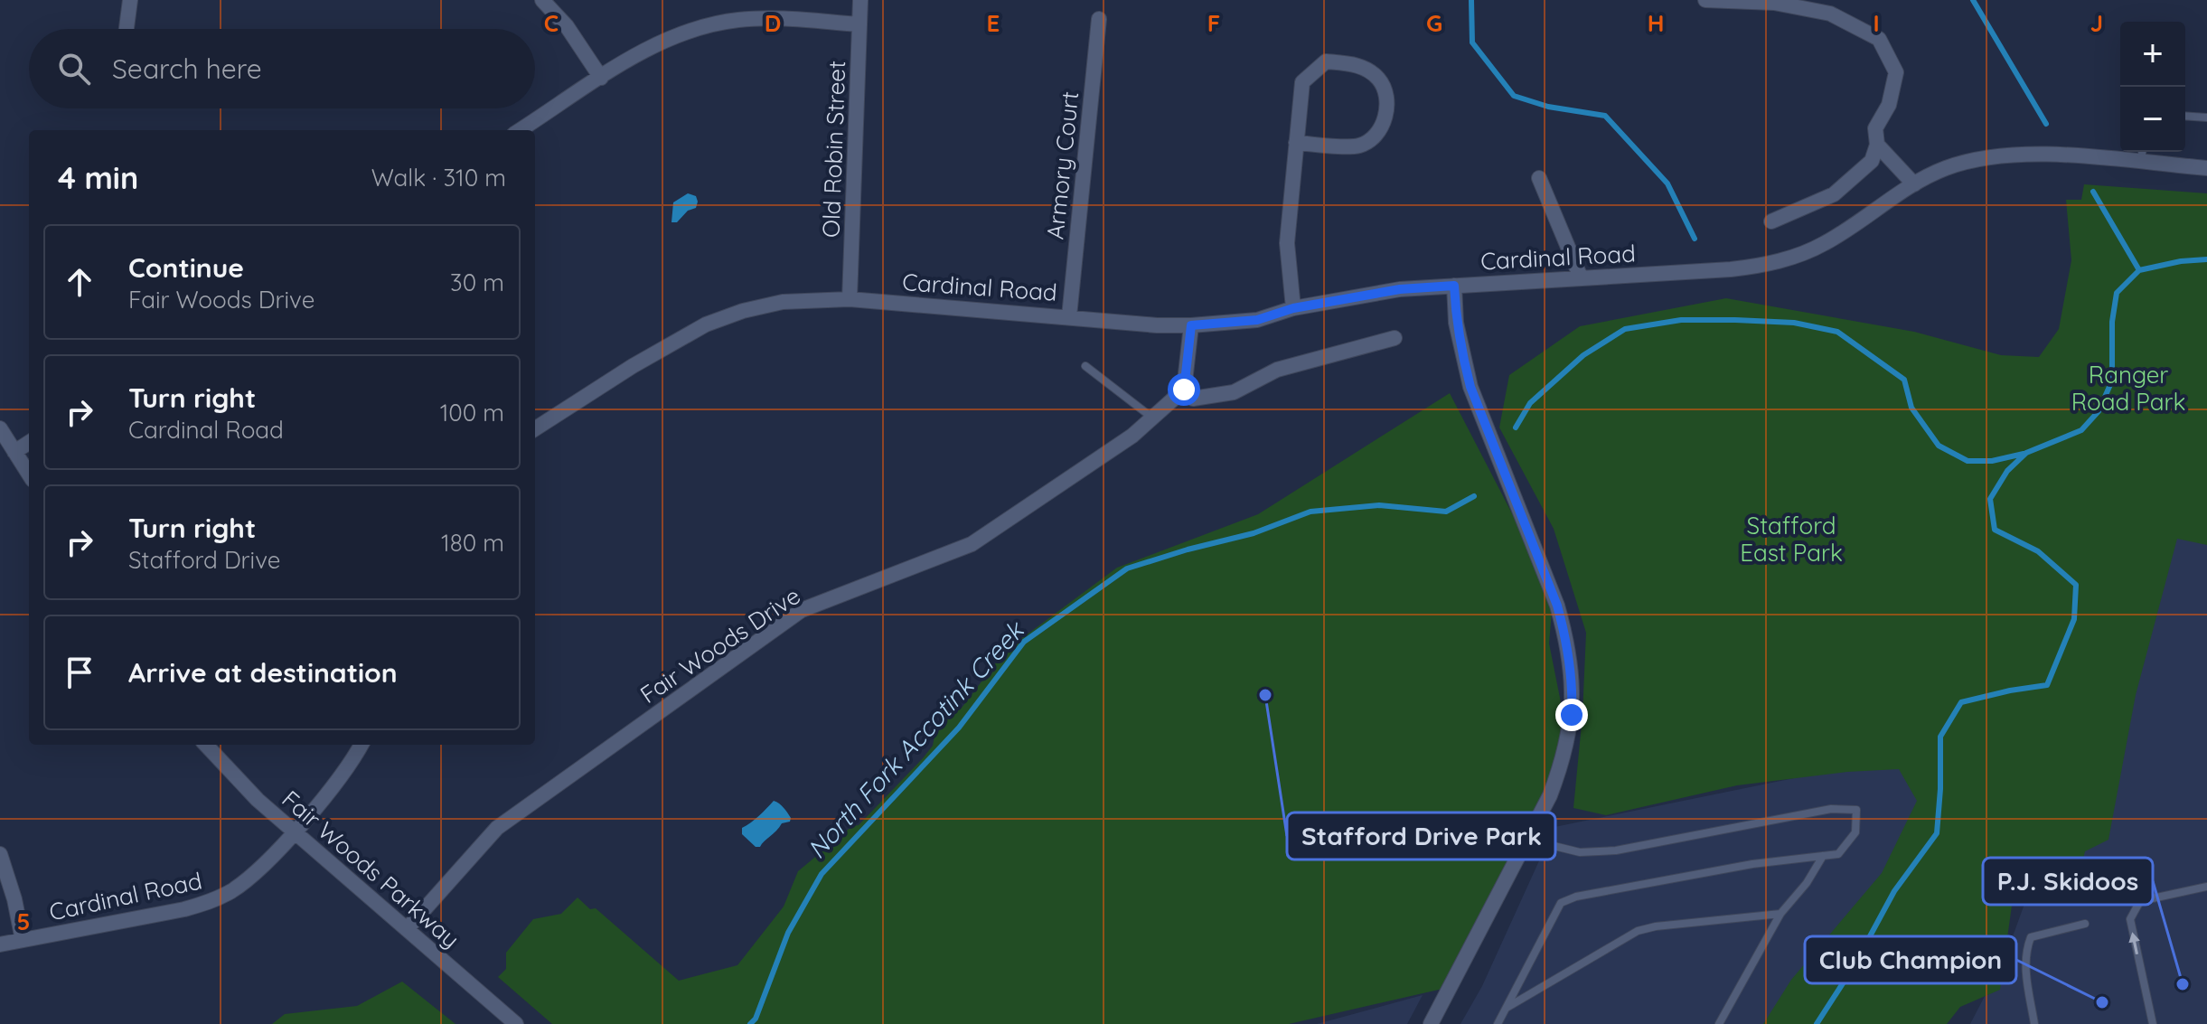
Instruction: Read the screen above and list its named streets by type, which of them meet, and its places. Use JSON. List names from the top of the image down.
{
  "streets": {
    "street": [
      "Old Robin Street",
      "Armory Court",
      "Cardinal Road",
      "Fair Woods Drive",
      "Fair Woods Parkway"
    ]
  },
  "crossings": [
    ["Old Robin Street", "Cardinal Road"],
    ["Armory Court", "Cardinal Road"],
    ["Cardinal Road", "Fair Woods Parkway"],
    ["Fair Woods Drive", "Fair Woods Parkway"]
  ],
  "water": ["North Fork Accotink Creek"],
  "parks": ["Ranger Road Park", "Stafford East Park"],
  "places": ["Stafford Drive Park", "P.J. Skidoos", "Club Champion"],
  "page": {
    "map_buttons": ["+", "−"],
    "search": "Search here",
    "heading": ["4 min", "Walk · 310 m"],
    "list": [
      ["Continue", "Fair Woods Drive", "30 m"],
      ["Turn right", "Cardinal Road", "100 m"],
      ["Turn right", "Stafford Drive", "180 m"],
      "Arrive at destination"
    ]
  },
  "grid": {
    "columns": [
      "C",
      "D",
      "E",
      "F",
      "G",
      "H",
      "I",
      "J"
    ],
    "rows": ["5"]
  }
}
